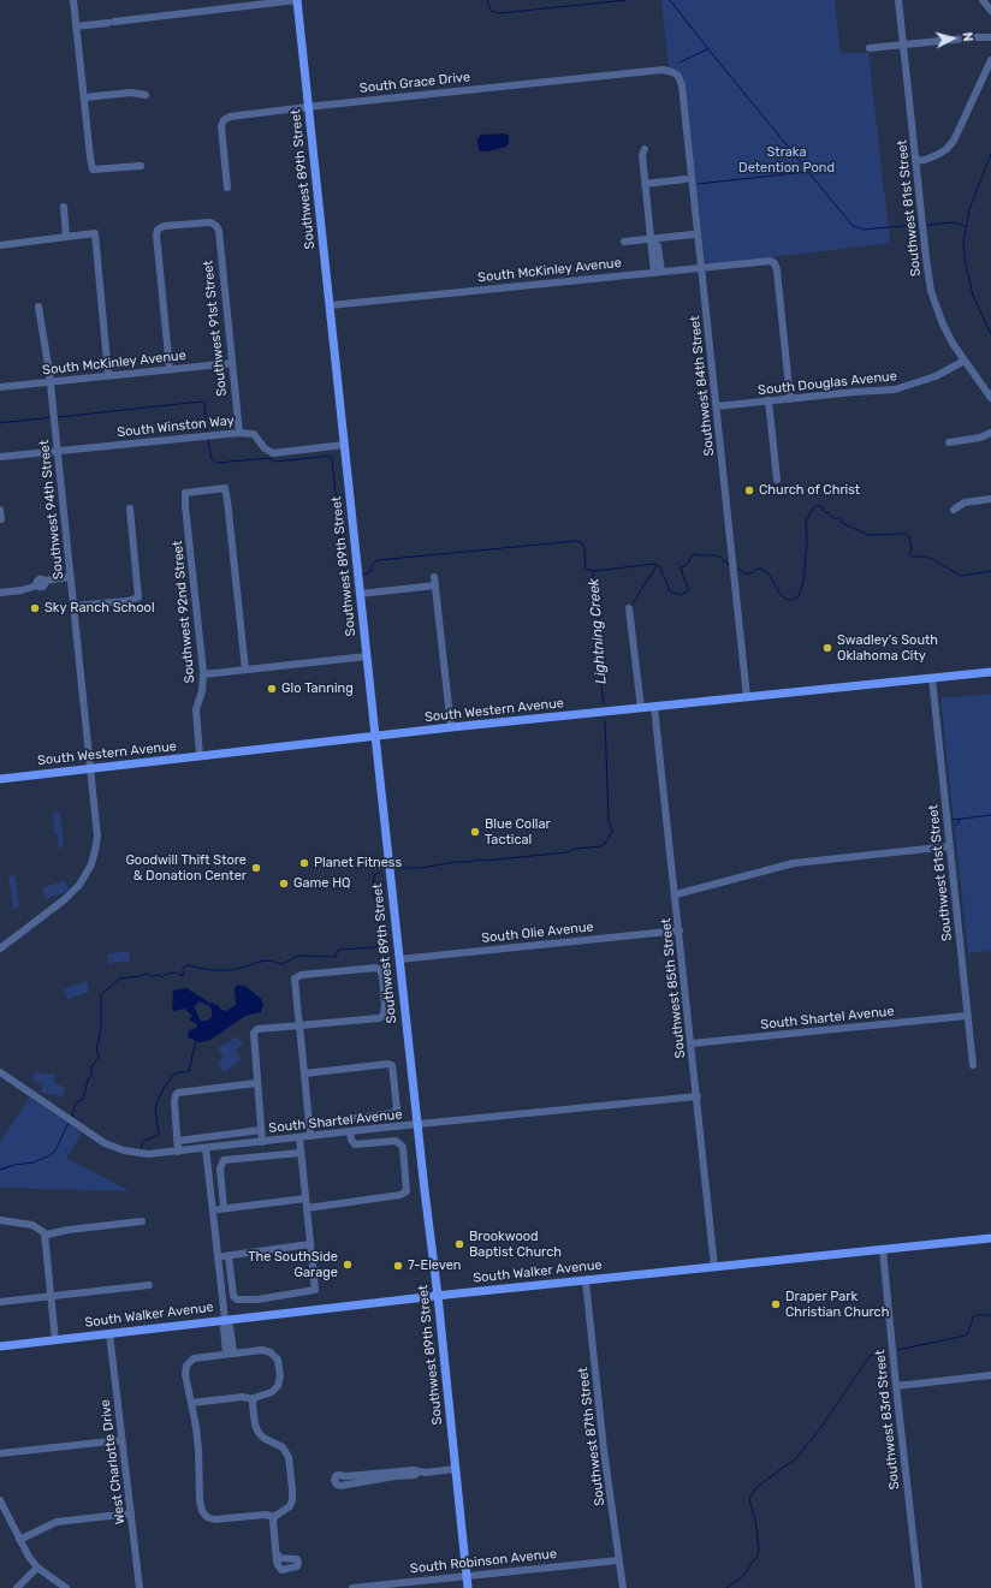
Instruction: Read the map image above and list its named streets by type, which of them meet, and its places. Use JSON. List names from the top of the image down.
{
  "streets": {
    "main road": ["Southwest 89th Street", "South Western Avenue", "South Walker Avenue"],
    "street": [
      "South Grace Drive",
      "Southwest 81st Street",
      "South McKinley Avenue",
      "Southwest 91st Street",
      "South Douglas Avenue",
      "Southwest 84th Street",
      "South Winston Way",
      "Southwest 94th Street",
      "Southwest 92nd Street",
      "South Olie Avenue",
      "Southwest 85th Street",
      "South Shartel Avenue",
      "Southwest 83rd Street",
      "Southwest 87th Street",
      "West Charlotte Drive",
      "South Robinson Avenue"
    ]
  },
  "crossings": [
    ["South Grace Drive", "Southwest 89th Street"],
    ["South Grace Drive", "Southwest 84th Street"],
    ["Southwest 89th Street", "South McKinley Avenue"],
    ["Southwest 89th Street", "South Winston Way"],
    ["Southwest 89th Street", "South Western Avenue"],
    ["Southwest 89th Street", "South Olie Avenue"],
    ["Southwest 89th Street", "South Shartel Avenue"],
    ["Southwest 89th Street", "South Walker Avenue"],
    ["Southwest 89th Street", "South Robinson Avenue"],
    ["Southwest 81st Street", "South Douglas Avenue"],
    ["Southwest 81st Street", "South Western Avenue"],
    ["Southwest 81st Street", "South Shartel Avenue"],
    ["South McKinley Avenue", "Southwest 91st Street"],
    ["South McKinley Avenue", "South Douglas Avenue"],
    ["South McKinley Avenue", "Southwest 84th Street"],
    ["South McKinley Avenue", "Southwest 94th Street"],
    ["Southwest 91st Street", "South Winston Way"],
    ["South Douglas Avenue", "Southwest 84th Street"],
    ["Southwest 84th Street", "South Western Avenue"],
    ["South Winston Way", "Southwest 94th Street"],
    ["Southwest 94th Street", "South Western Avenue"],
    ["Southwest 92nd Street", "South Western Avenue"],
    ["South Western Avenue", "Southwest 85th Street"],
    ["South Olie Avenue", "Southwest 85th Street"],
    ["Southwest 85th Street", "South Shartel Avenue"],
    ["Southwest 85th Street", "South Walker Avenue"],
    ["South Walker Avenue", "Southwest 83rd Street"],
    ["South Walker Avenue", "Southwest 87th Street"],
    ["South Walker Avenue", "West Charlotte Drive"],
    ["Southwest 87th Street", "South Robinson Avenue"]
  ],
  "water": ["Lightning Creek"],
  "parks": ["Straka Detention Pond"],
  "places": [
    "Church of Christ",
    "Sky Ranch School",
    "Swadley’s South Oklahoma City",
    "Glo Tanning",
    "Blue Collar Tactical",
    "Planet Fitness",
    "Goodwill Thift Store & Donation Center",
    "Game HQ",
    "Brookwood Baptist Church",
    "The SouthSide Garage",
    "7-Eleven",
    "Draper Park Christian Church"
  ],
  "north": "right"
}
